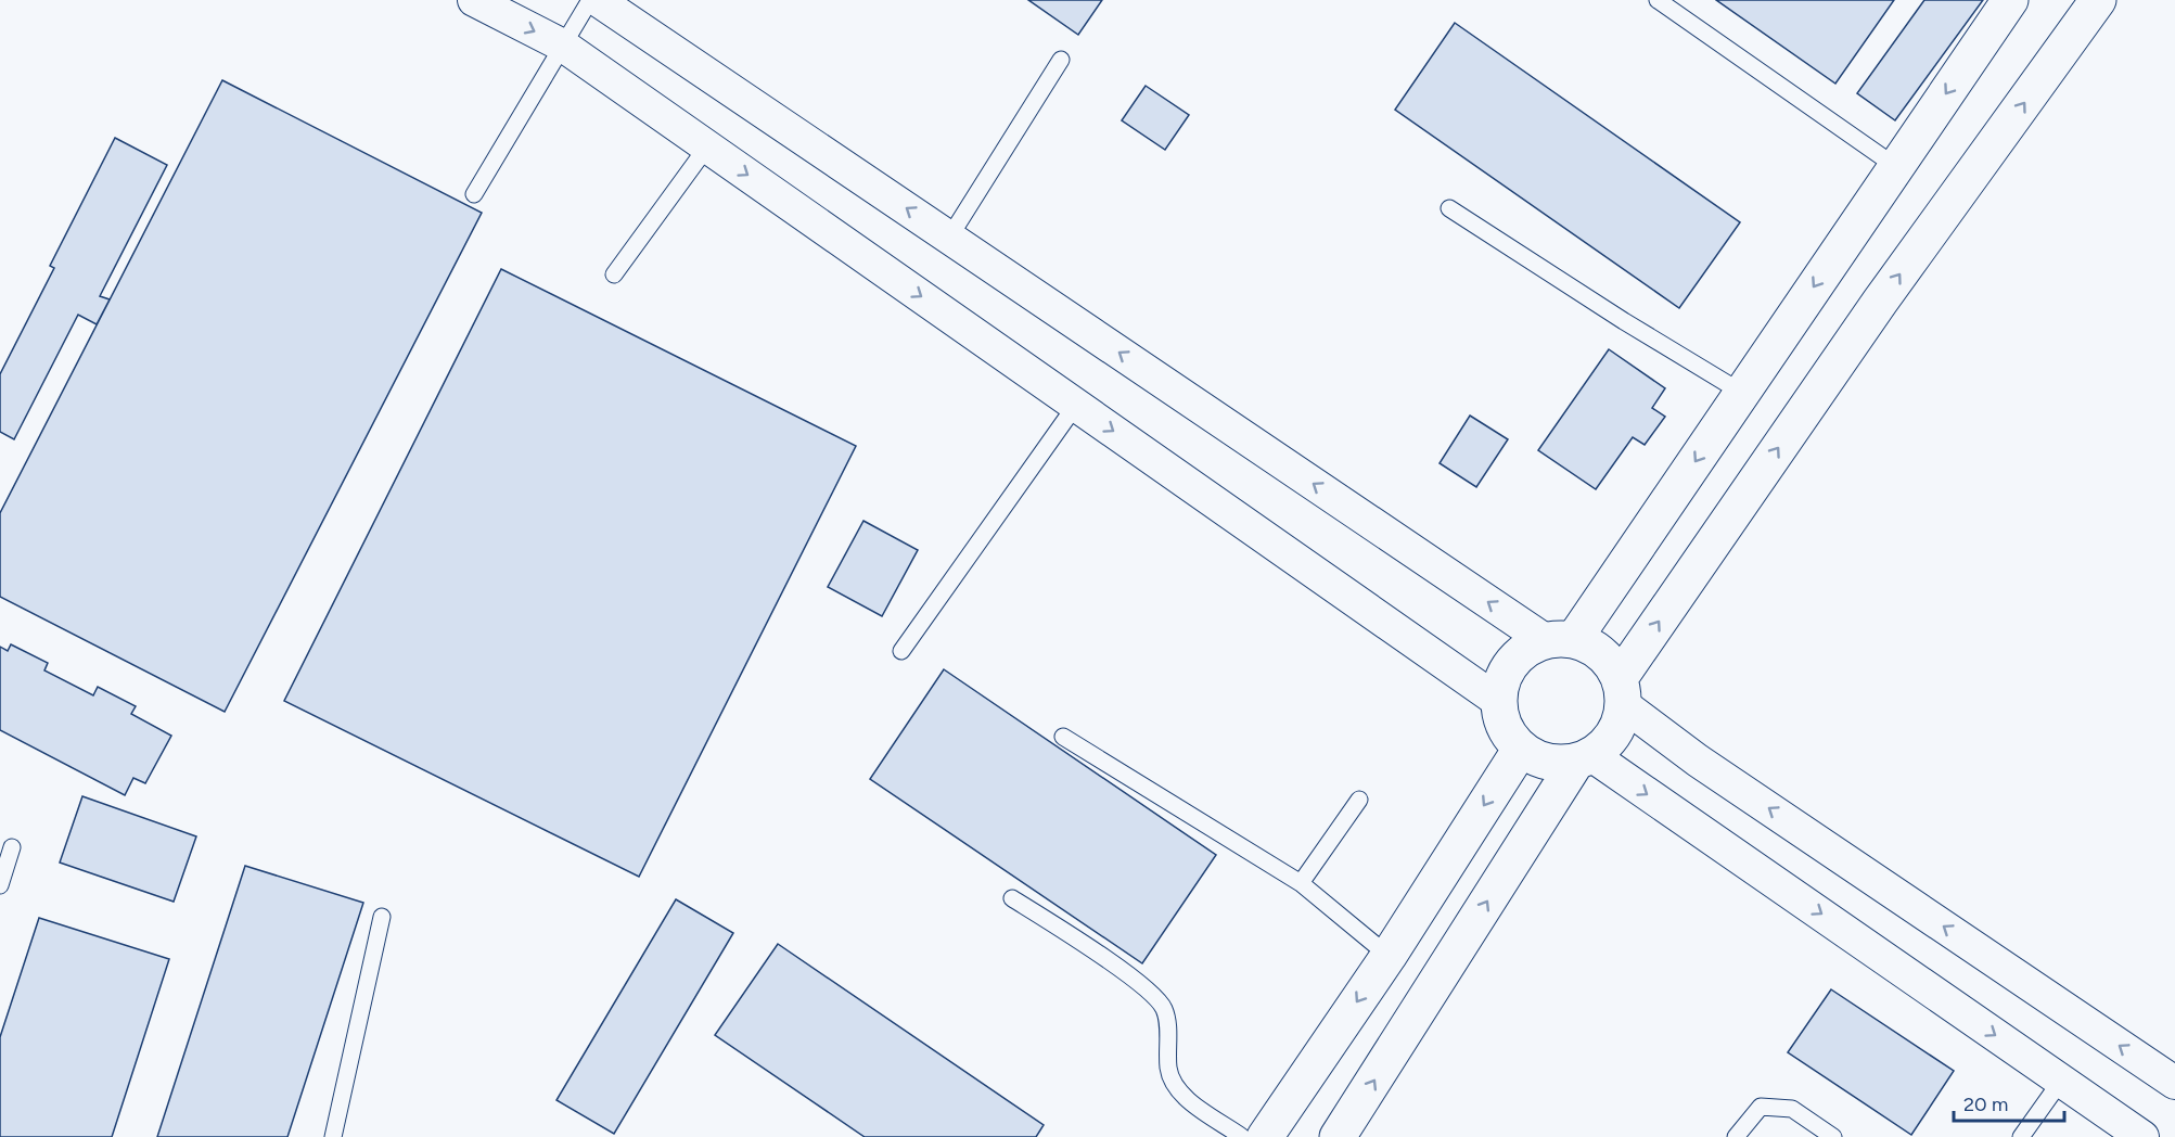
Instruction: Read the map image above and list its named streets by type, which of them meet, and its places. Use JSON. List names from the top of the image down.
{
  "scale_bar": "20 m"
}
